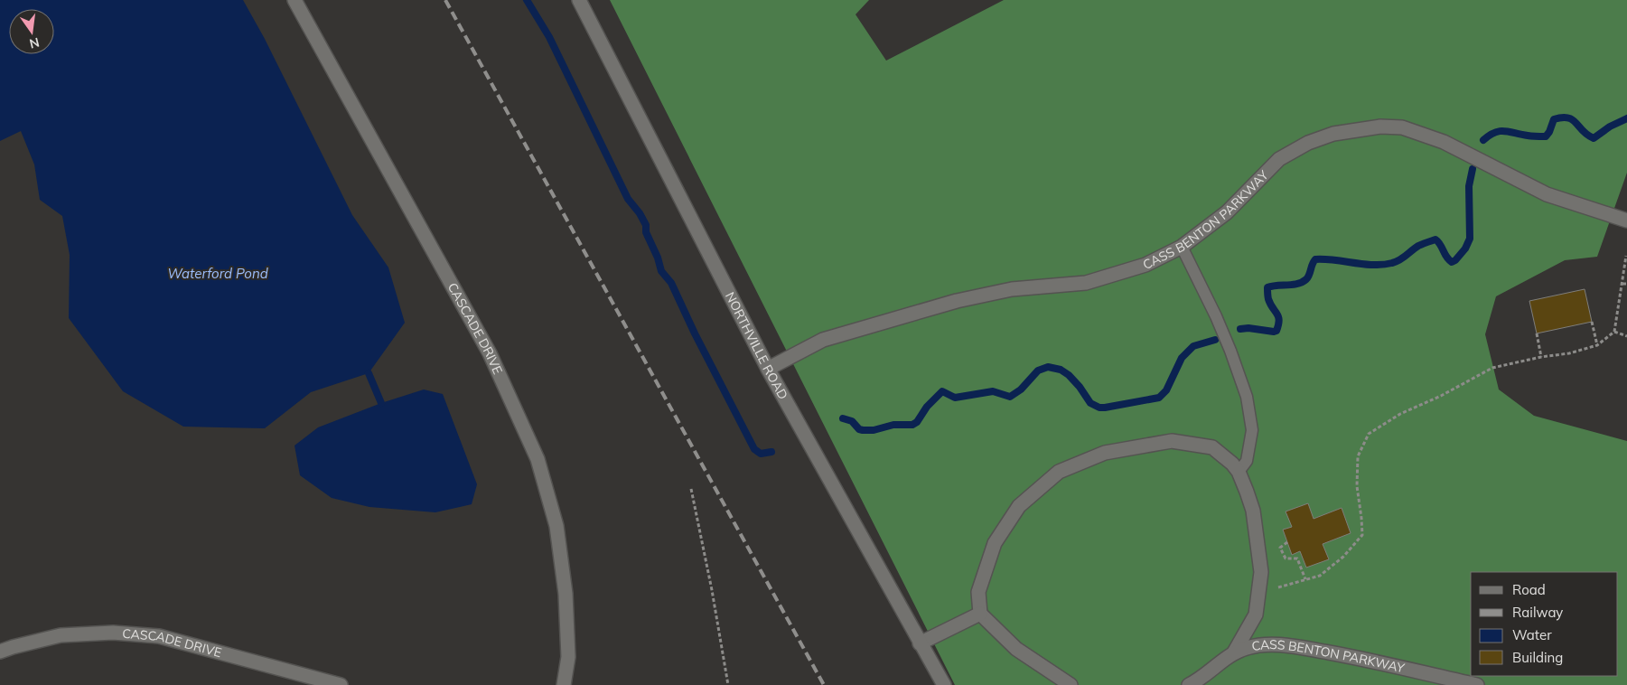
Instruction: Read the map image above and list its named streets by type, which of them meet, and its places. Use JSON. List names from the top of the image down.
{
  "streets": {
    "street": ["CASS BENTON PARKWAY", "CASCADE DRIVE", "NORTHVILLE ROAD"]
  },
  "crossings": [
    ["CASS BENTON PARKWAY", "NORTHVILLE ROAD"]
  ],
  "water": ["Waterford Pond"],
  "legend": [
    "Road",
    "Railway",
    "Water",
    "Building"
  ],
  "north": "bottom"
}
